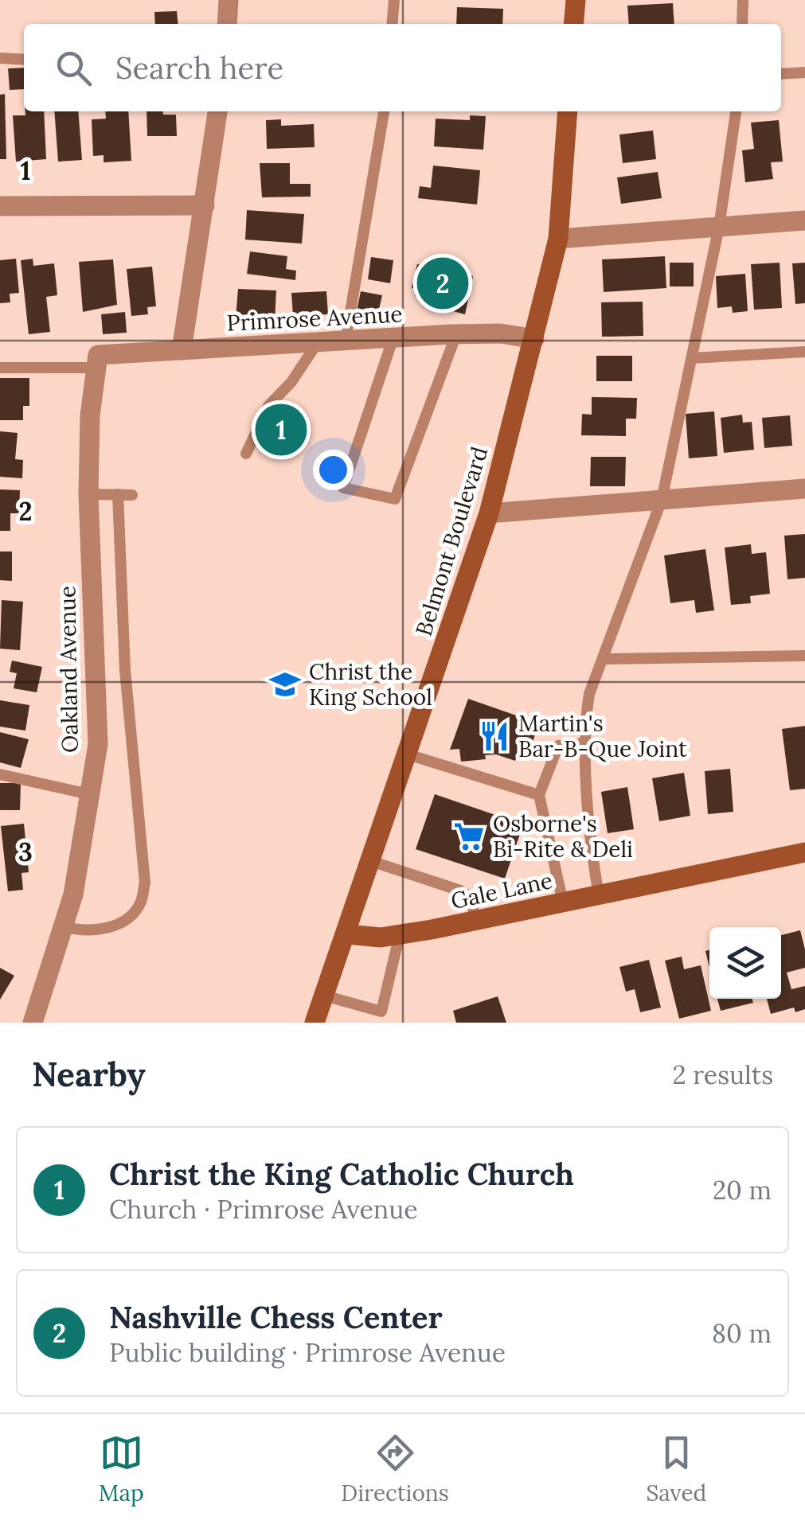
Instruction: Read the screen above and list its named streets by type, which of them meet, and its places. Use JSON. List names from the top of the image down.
{
  "streets": {
    "street": [
      "Primrose Avenue",
      "Belmont Boulevard",
      "Oakland Avenue",
      "Gale Lane"
    ]
  },
  "crossings": [
    ["Primrose Avenue", "Belmont Boulevard"],
    ["Primrose Avenue", "Oakland Avenue"],
    ["Belmont Boulevard", "Gale Lane"]
  ],
  "places": {
    "school or university": ["Christ the King School"],
    "restaurant": ["Martin's Bar-B-Que Joint"],
    "supermarket": ["Osborne's Bi-Rite & Deli"]
  },
  "page": {
    "search": "Search here",
    "pins": ["2", "1"],
    "heading": ["Nearby", "2 results"],
    "list": [
      {
        "mark": "1",
        "name": "Christ the King Catholic Church",
        "note": "Church · Primrose Avenue",
        "value": "20 m"
      },
      {
        "mark": "2",
        "name": "Nashville Chess Center",
        "note": "Public building · Primrose Avenue",
        "value": "80 m"
      }
    ],
    "nav": ["Map", "Directions", "Saved"]
  },
  "grid": {
    "rows": ["1", "2", "3"]
  }
}
